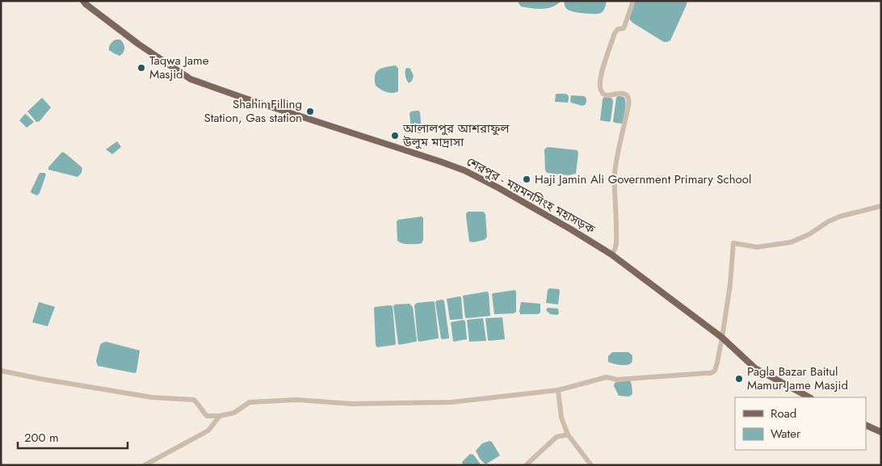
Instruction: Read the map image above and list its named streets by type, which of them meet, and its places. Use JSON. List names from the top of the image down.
{
  "streets": {
    "main road": ["শেরপুর - ময়মনসিংহ মহাসড়ক"]
  },
  "places": [
    "Taqwa Jame Masjid",
    "Shahin Filling Station, Gas station",
    "আলালপুর আশরাফুল উলুম মাদ্রাসা",
    "Haji Jamin Ali Government Primary School",
    "Pagla Bazar Baitul Mamur Jame Masjid"
  ],
  "legend": ["Road", "Water"],
  "scale_bar": "200 m"
}
